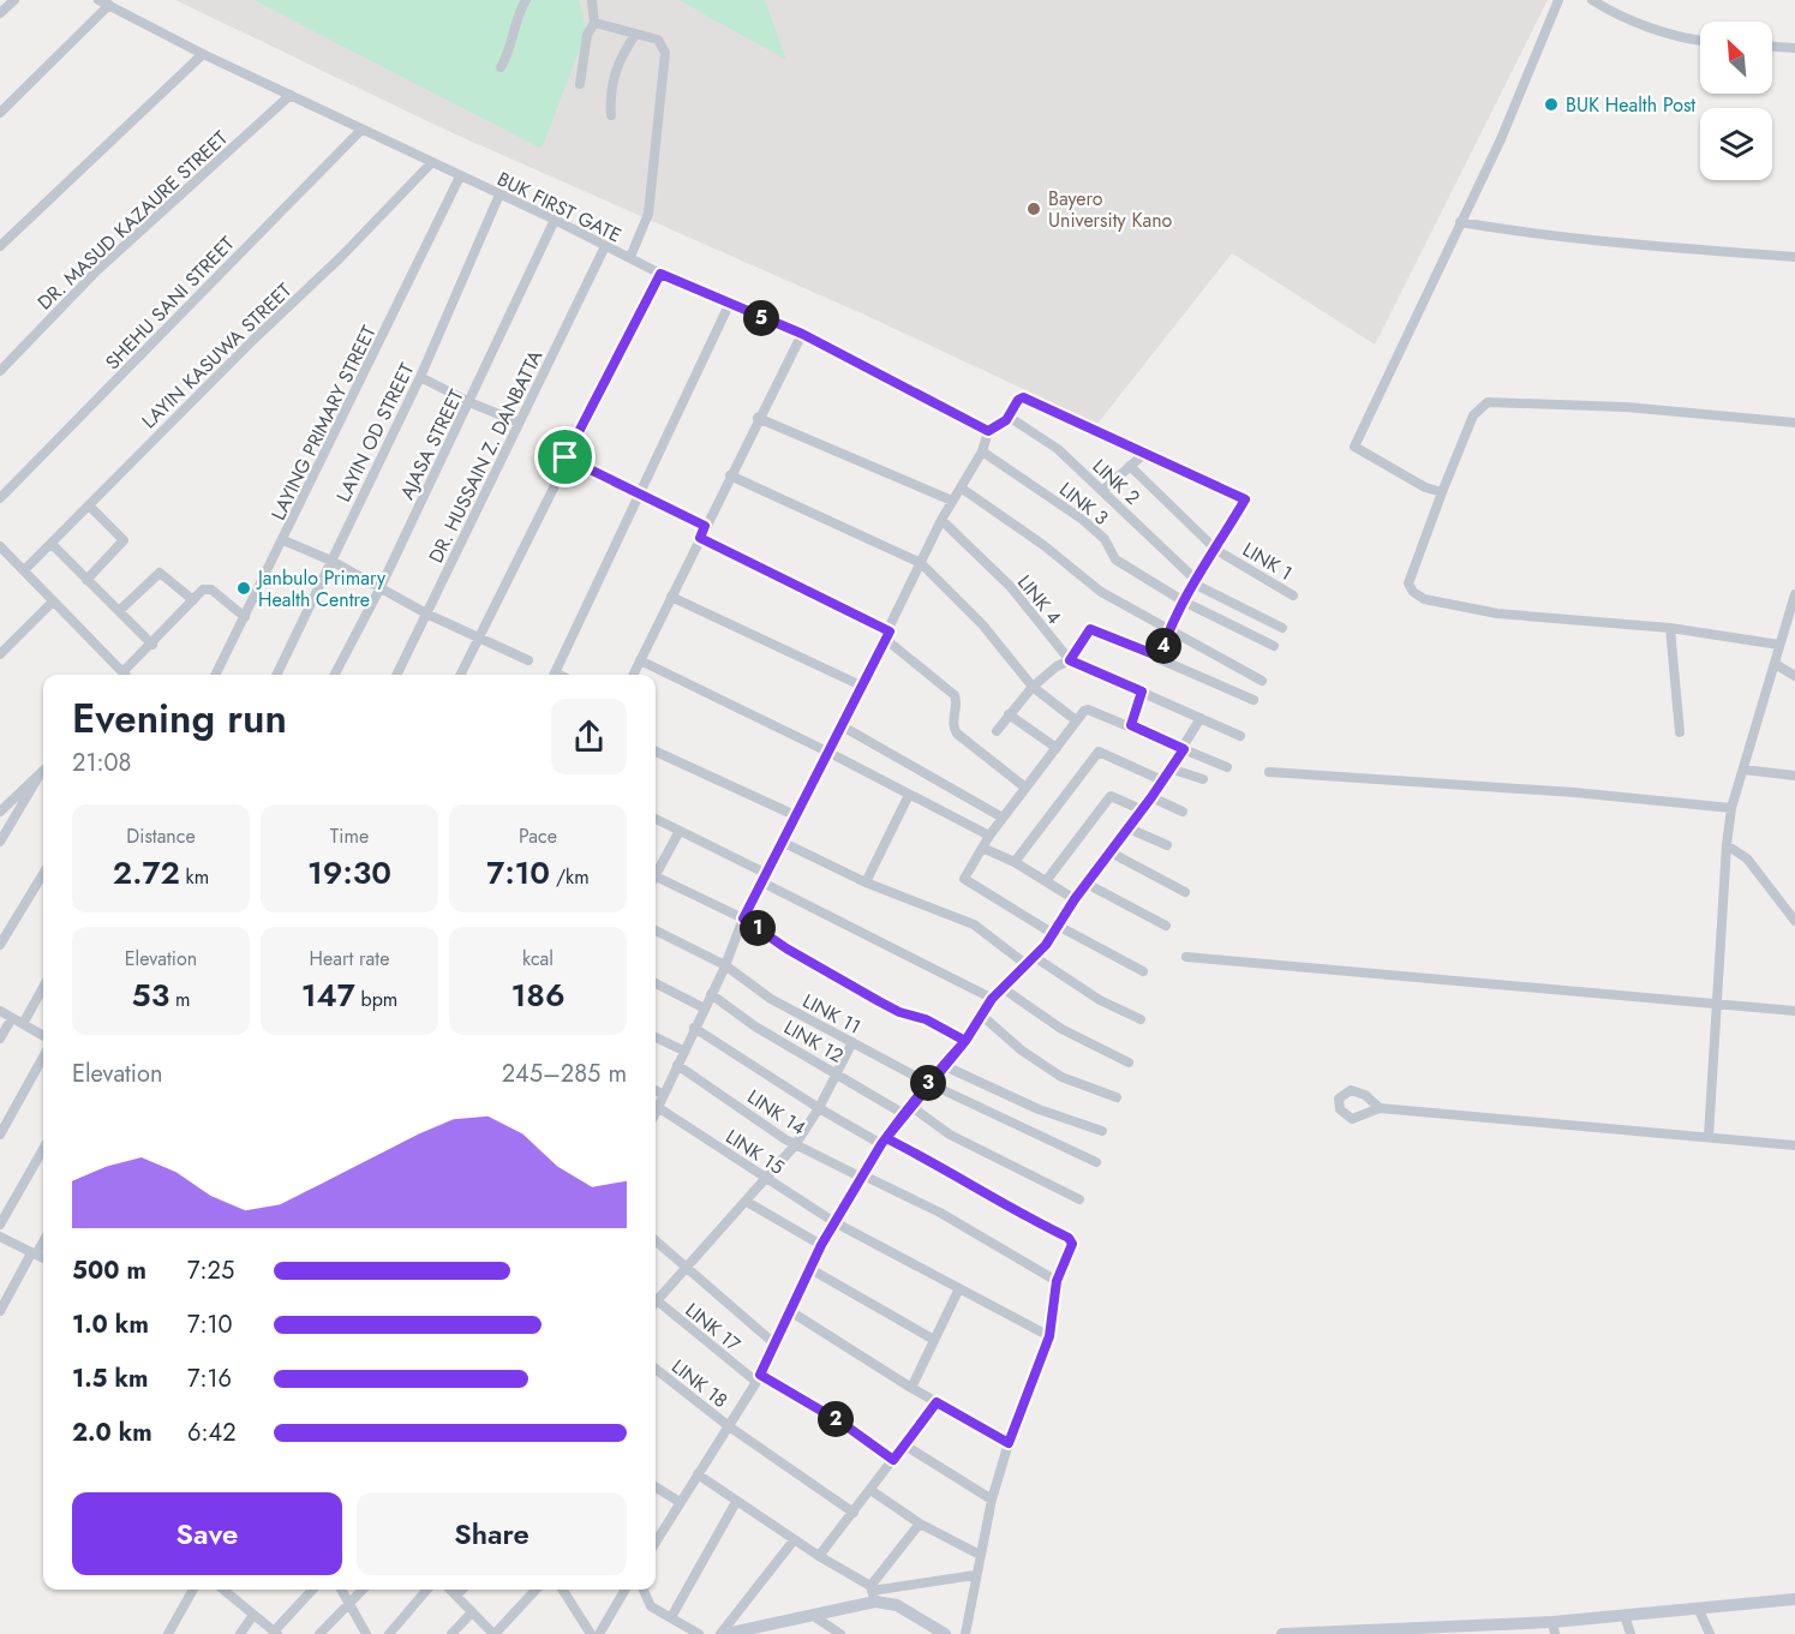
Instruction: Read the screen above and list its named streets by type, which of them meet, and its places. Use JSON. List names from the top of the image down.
{
  "streets": {
    "street": [
      "BUK FIRST GATE",
      "DR. MASUD KAZAURE STREET",
      "SHEHU SANI STREET",
      "LAYIN KASUWA STREET",
      "LAYING PRIMARY STREET",
      "LAYIN OD STREET",
      "AJASA STREET",
      "DR. HUSSAIN Z. DANBATTA",
      "LINK 2",
      "LINK 3",
      "LINK 1",
      "LINK 4",
      "LINK 11",
      "LINK 12",
      "LINK 14",
      "LINK 15",
      "LINK 17",
      "LINK 18"
    ]
  },
  "crossings": [
    ["BUK FIRST GATE", "DR. MASUD KAZAURE STREET"],
    ["BUK FIRST GATE", "SHEHU SANI STREET"],
    ["BUK FIRST GATE", "LAYIN KASUWA STREET"],
    ["BUK FIRST GATE", "LAYING PRIMARY STREET"],
    ["BUK FIRST GATE", "LAYIN OD STREET"],
    ["BUK FIRST GATE", "AJASA STREET"],
    ["BUK FIRST GATE", "DR. HUSSAIN Z. DANBATTA"]
  ],
  "places": ["BUK Health Post", "Bayero University Kano", "Janbulo Primary Health Centre"],
  "north": "top left",
  "page": {
    "pins": [
      "5",
      "4",
      "1",
      "3",
      "2"
    ],
    "heading": ["Evening run", "21:08"],
    "stats": [
      ["Distance", "2.72 km"],
      ["Time", "19:30"],
      ["Pace", "7:10 /km"],
      ["Elevation", "53 m"],
      ["Heart rate", "147 bpm"],
      ["kcal", "186"]
    ],
    "chart": ["Elevation", "245–285 m"],
    "list": [
      {
        "name": "500 m",
        "note": "7:25"
      },
      {
        "name": "1.0 km",
        "note": "7:10"
      },
      {
        "name": "1.5 km",
        "note": "7:16"
      },
      {
        "name": "2.0 km",
        "note": "6:42"
      }
    ],
    "buttons": ["Save", "Share"]
  }
}
